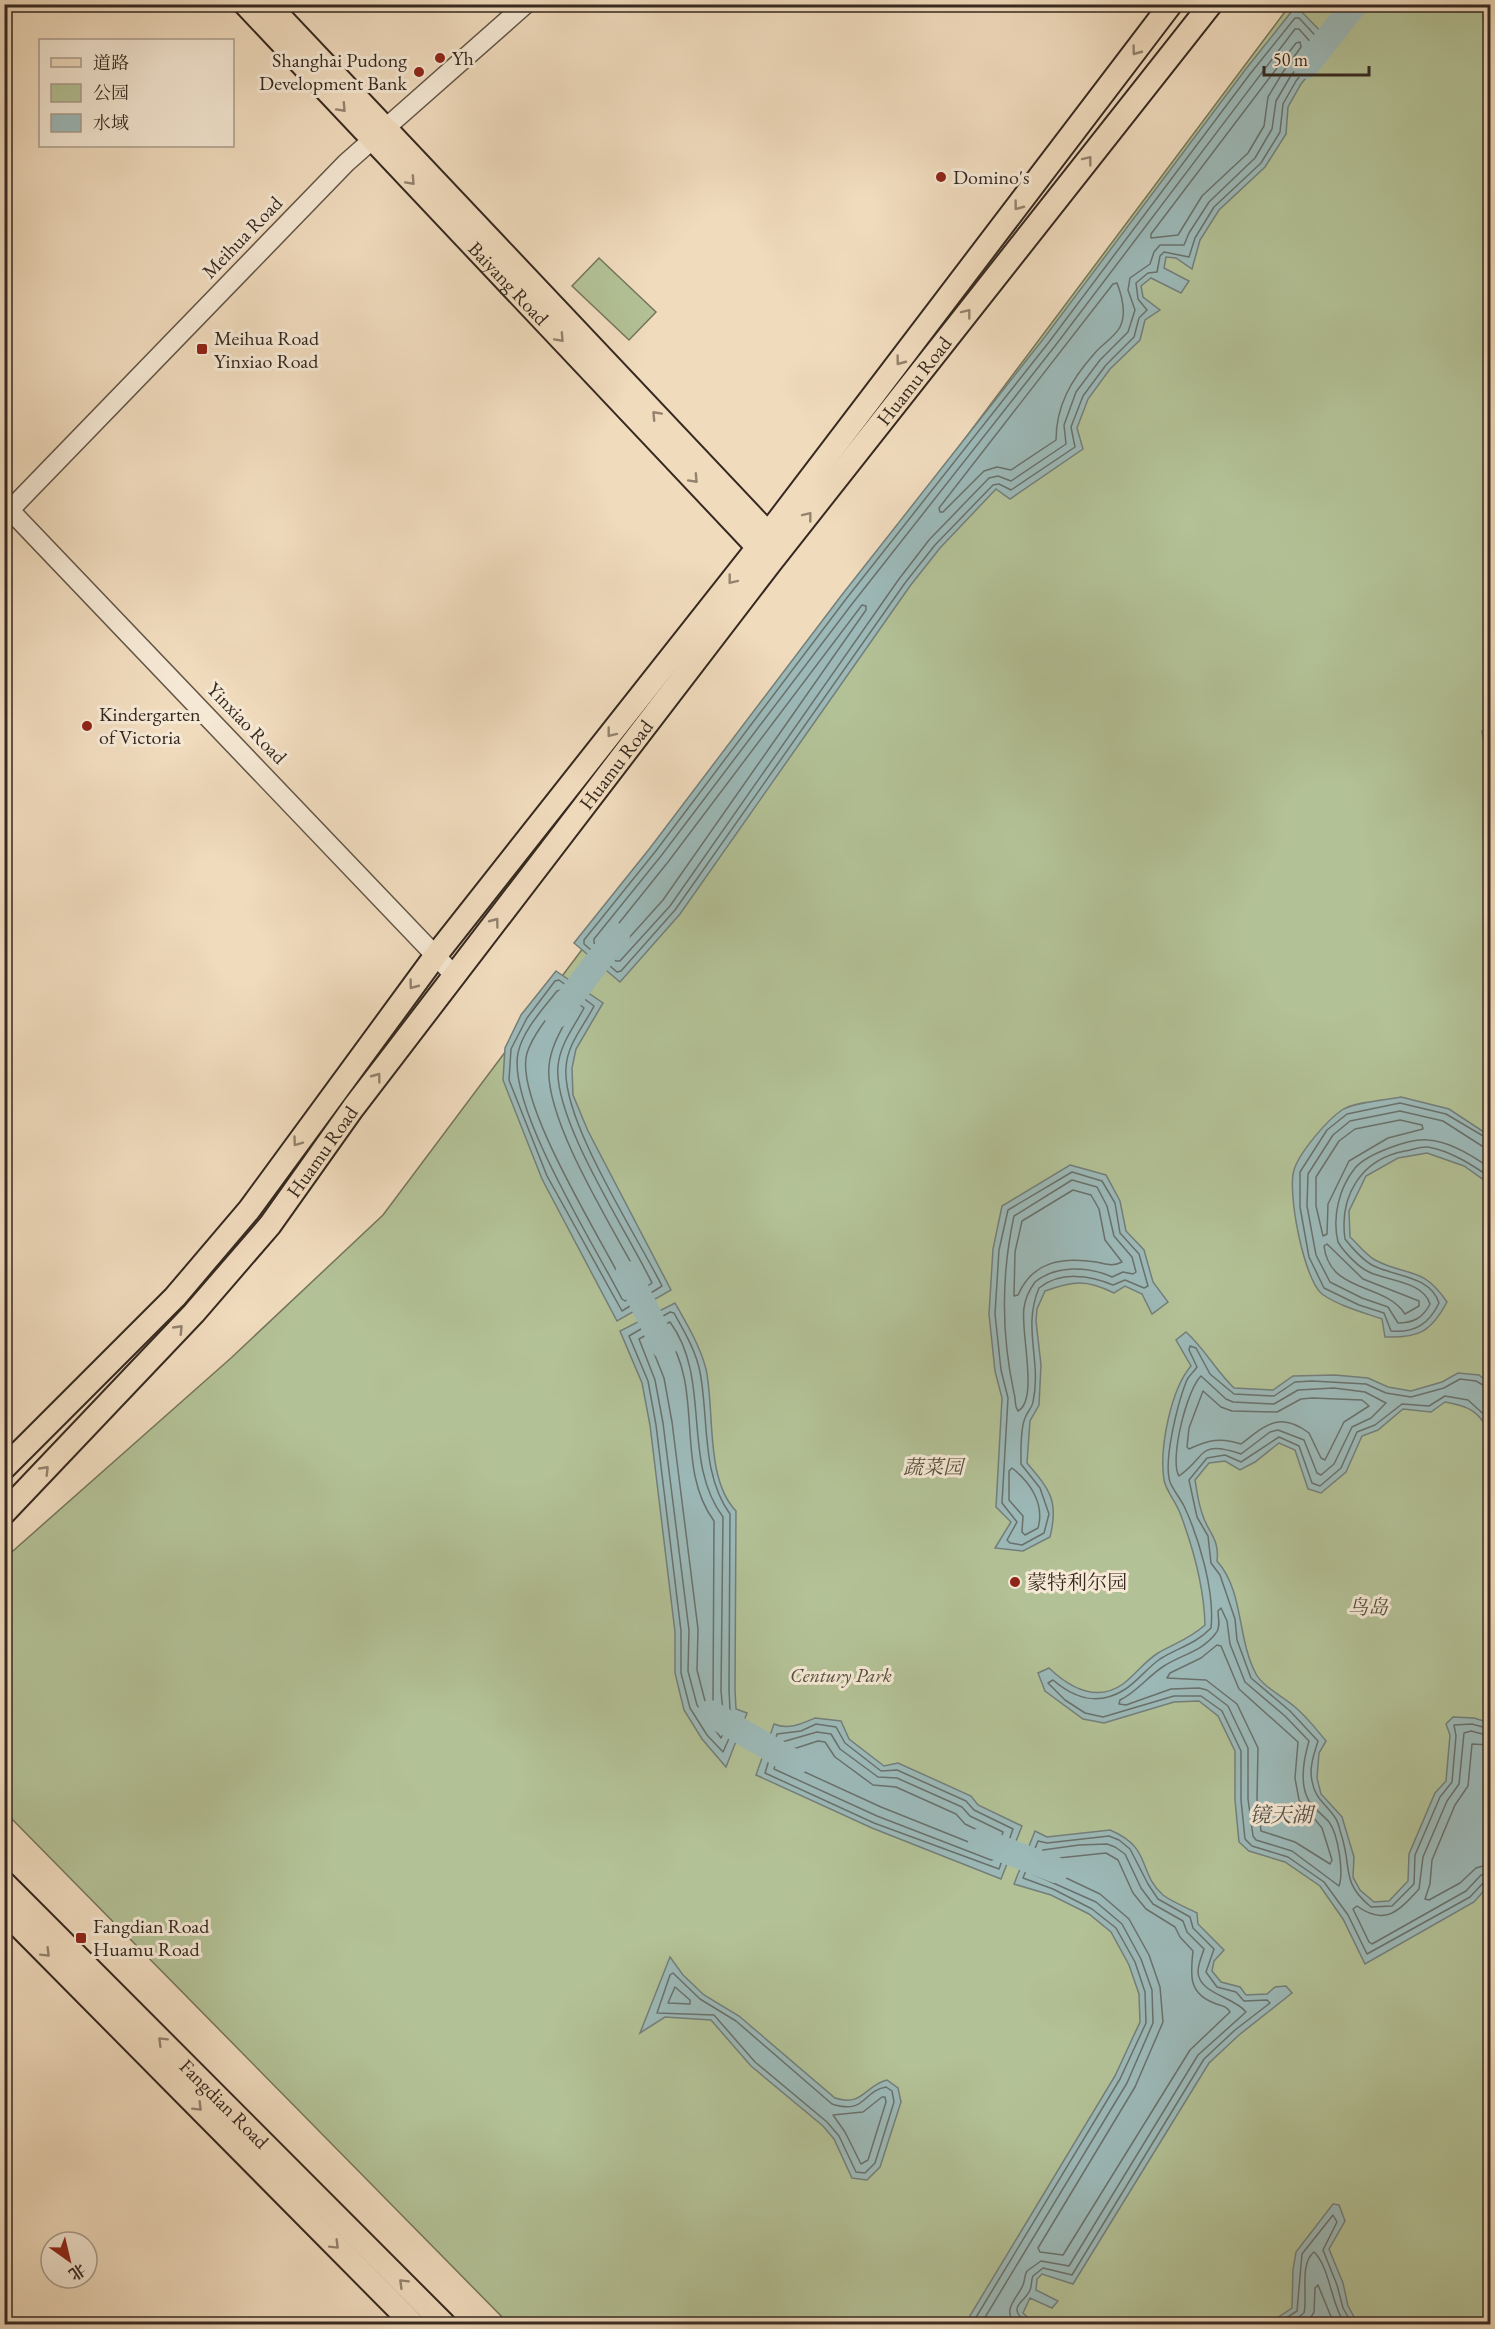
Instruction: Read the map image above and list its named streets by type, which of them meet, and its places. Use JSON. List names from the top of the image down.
{
  "streets": {
    "main road": ["Baiyang Road", "Huamu Road", "Fangdian Road"],
    "street": ["Meihua Road", "Yinxiao Road"]
  },
  "crossings": [
    ["Meihua Road", "Baiyang Road"],
    ["Meihua Road", "Yinxiao Road"],
    ["Baiyang Road", "Huamu Road"],
    ["Huamu Road", "Yinxiao Road"]
  ],
  "water": ["镜天湖"],
  "parks": ["蔬菜园", "鸟岛", "Century Park"],
  "places": {
    "other": [
      "Yh",
      "Shanghai Pudong Development Bank",
      "Domino's",
      "Kindergarten of Victoria",
      "蒙特利尔园"
    ],
    "transit": ["Meihua Road Yinxiao Road", "Fangdian Road Huamu Road"]
  },
  "legend": ["道路", "公园", "水域"],
  "scale_bar": "50 m",
  "north": "bottom right"
}
